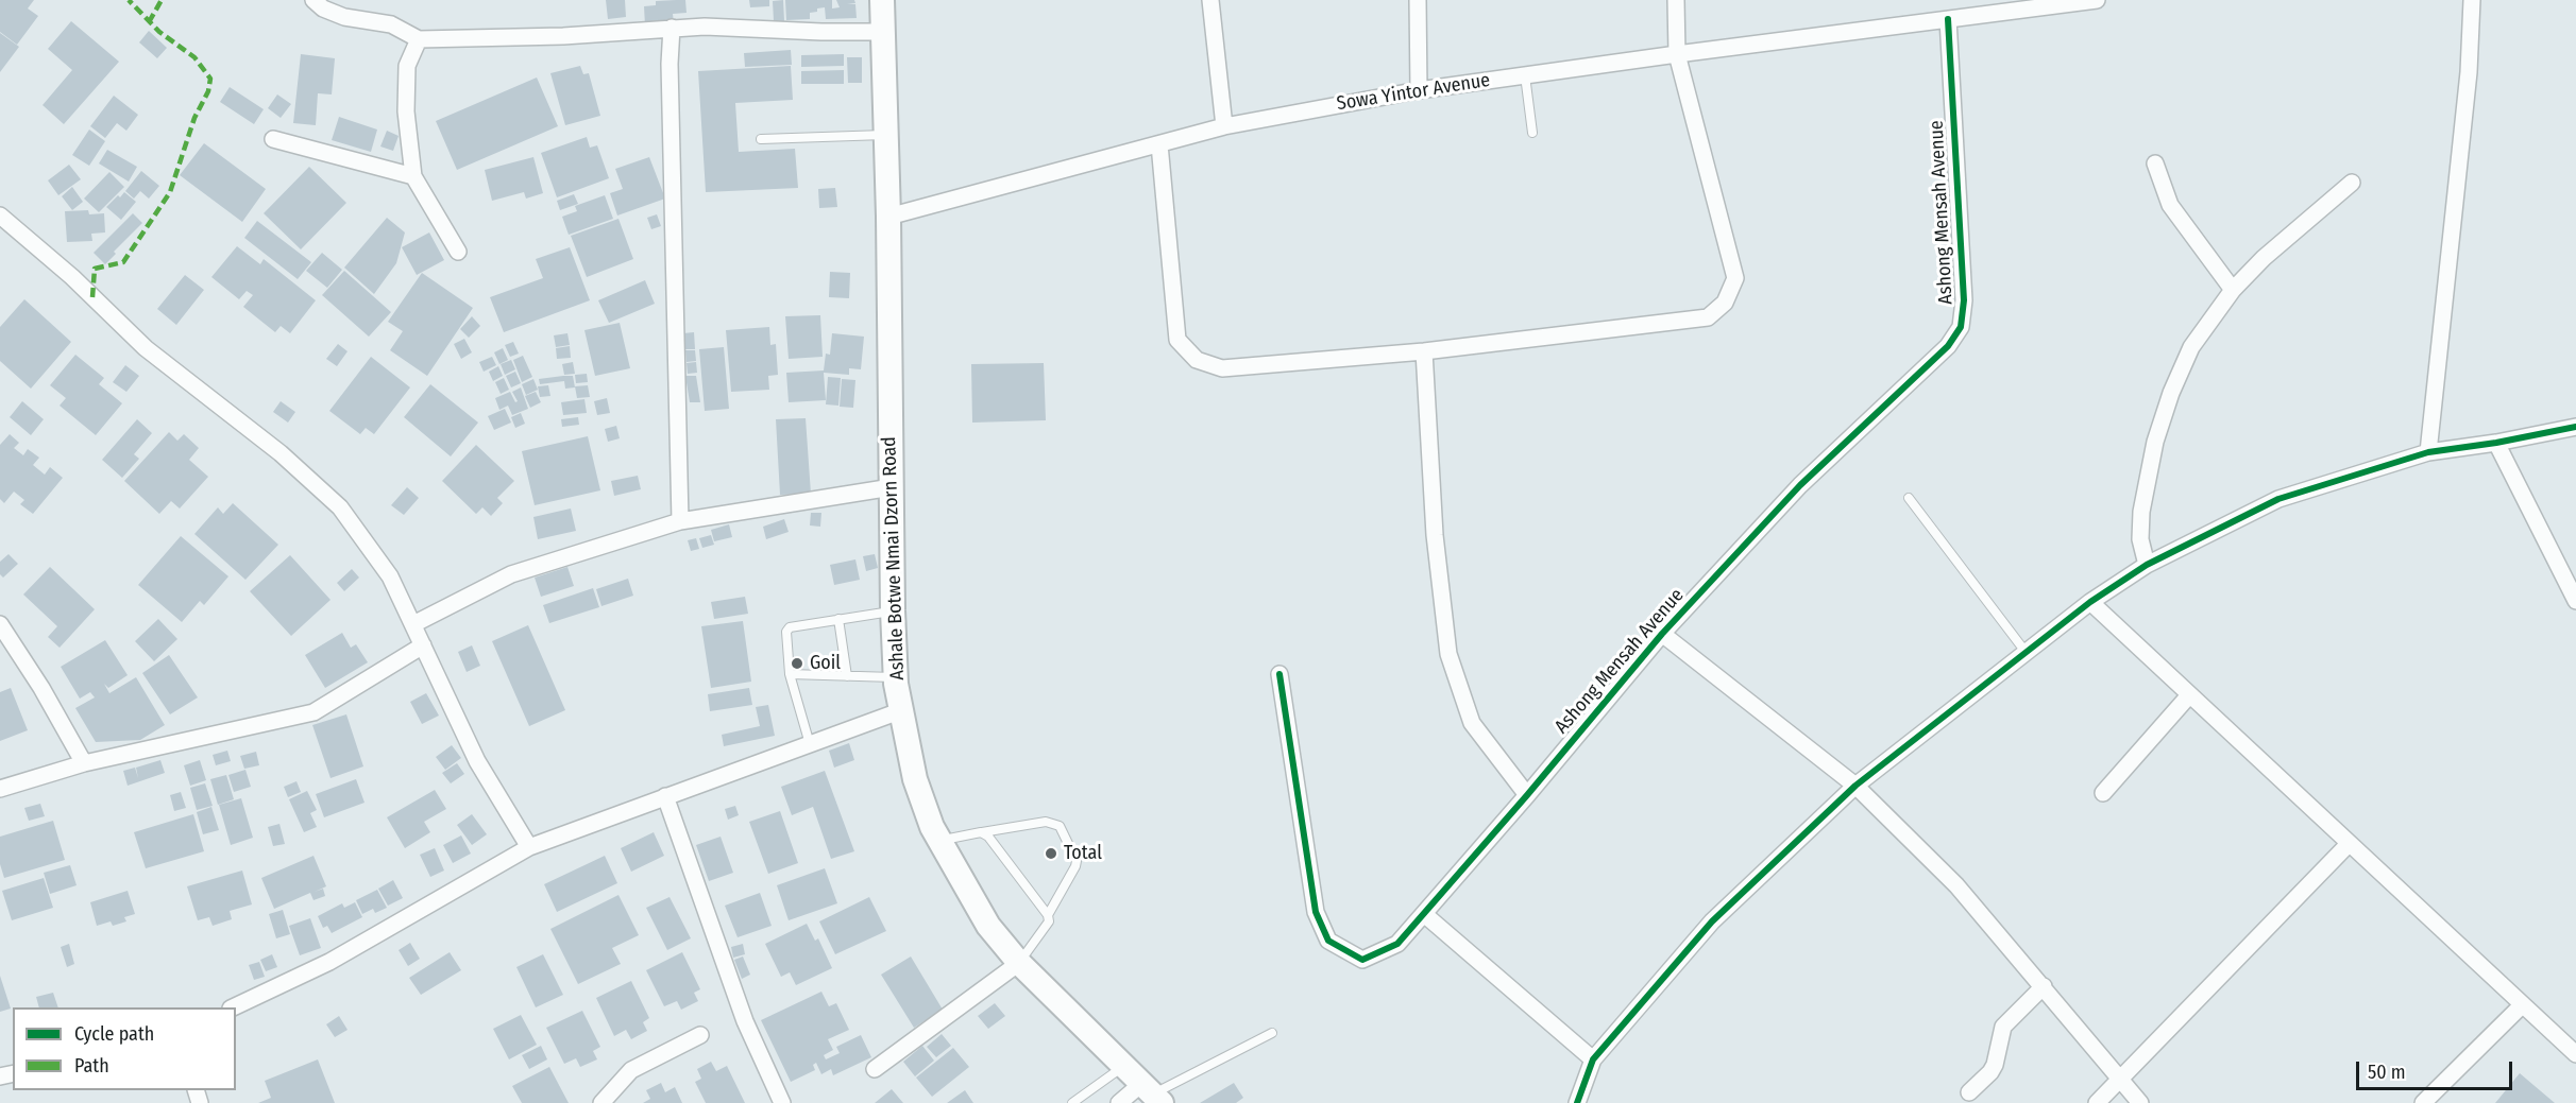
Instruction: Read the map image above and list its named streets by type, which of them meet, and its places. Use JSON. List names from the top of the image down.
{
  "streets": {
    "main road": ["Ashale Botwe Nmai Dzorn Road"],
    "street": ["Sowa Yintor Avenue", "Ashong Mensah Avenue"]
  },
  "crossings": [
    ["Sowa Yintor Avenue", "Ashong Mensah Avenue"],
    ["Sowa Yintor Avenue", "Ashale Botwe Nmai Dzorn Road"]
  ],
  "places": ["Goil", "Total"],
  "legend": ["Cycle path", "Path"],
  "scale_bar": "50 m"
}
